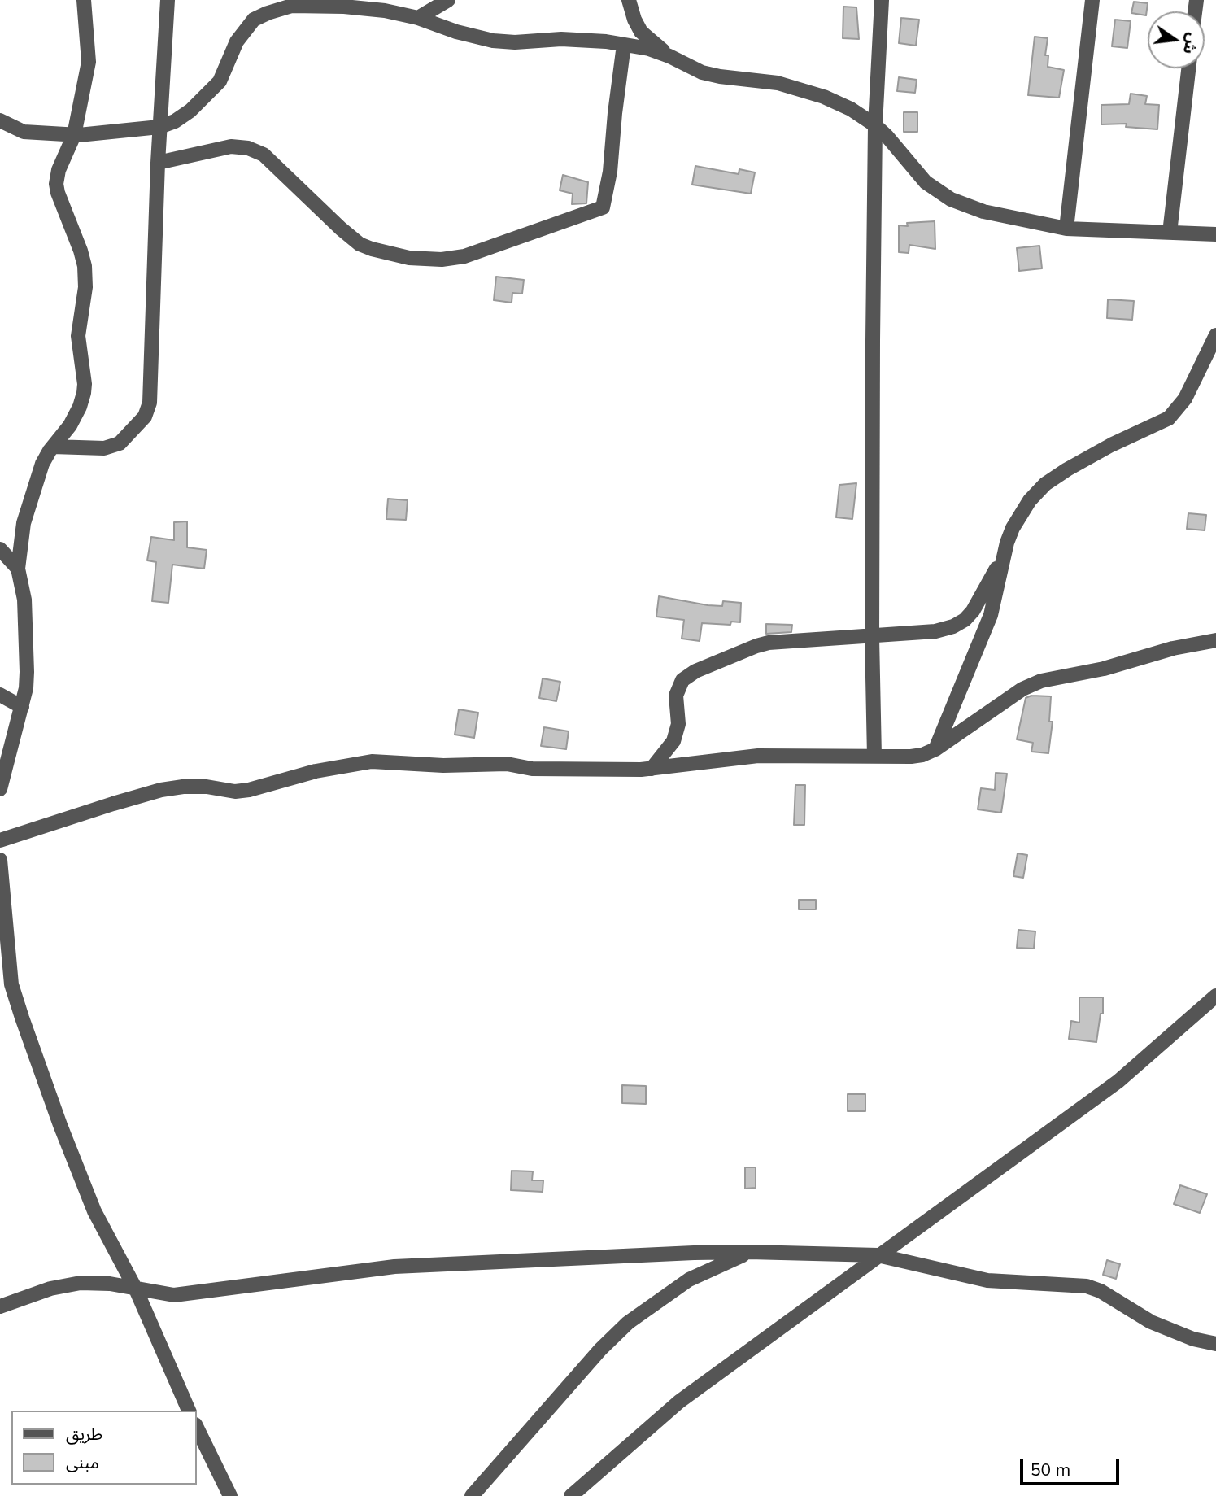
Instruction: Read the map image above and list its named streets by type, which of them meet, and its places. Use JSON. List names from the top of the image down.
{
  "legend": ["طريق", "مبنى"],
  "scale_bar": "50 m",
  "north": "right"
}
